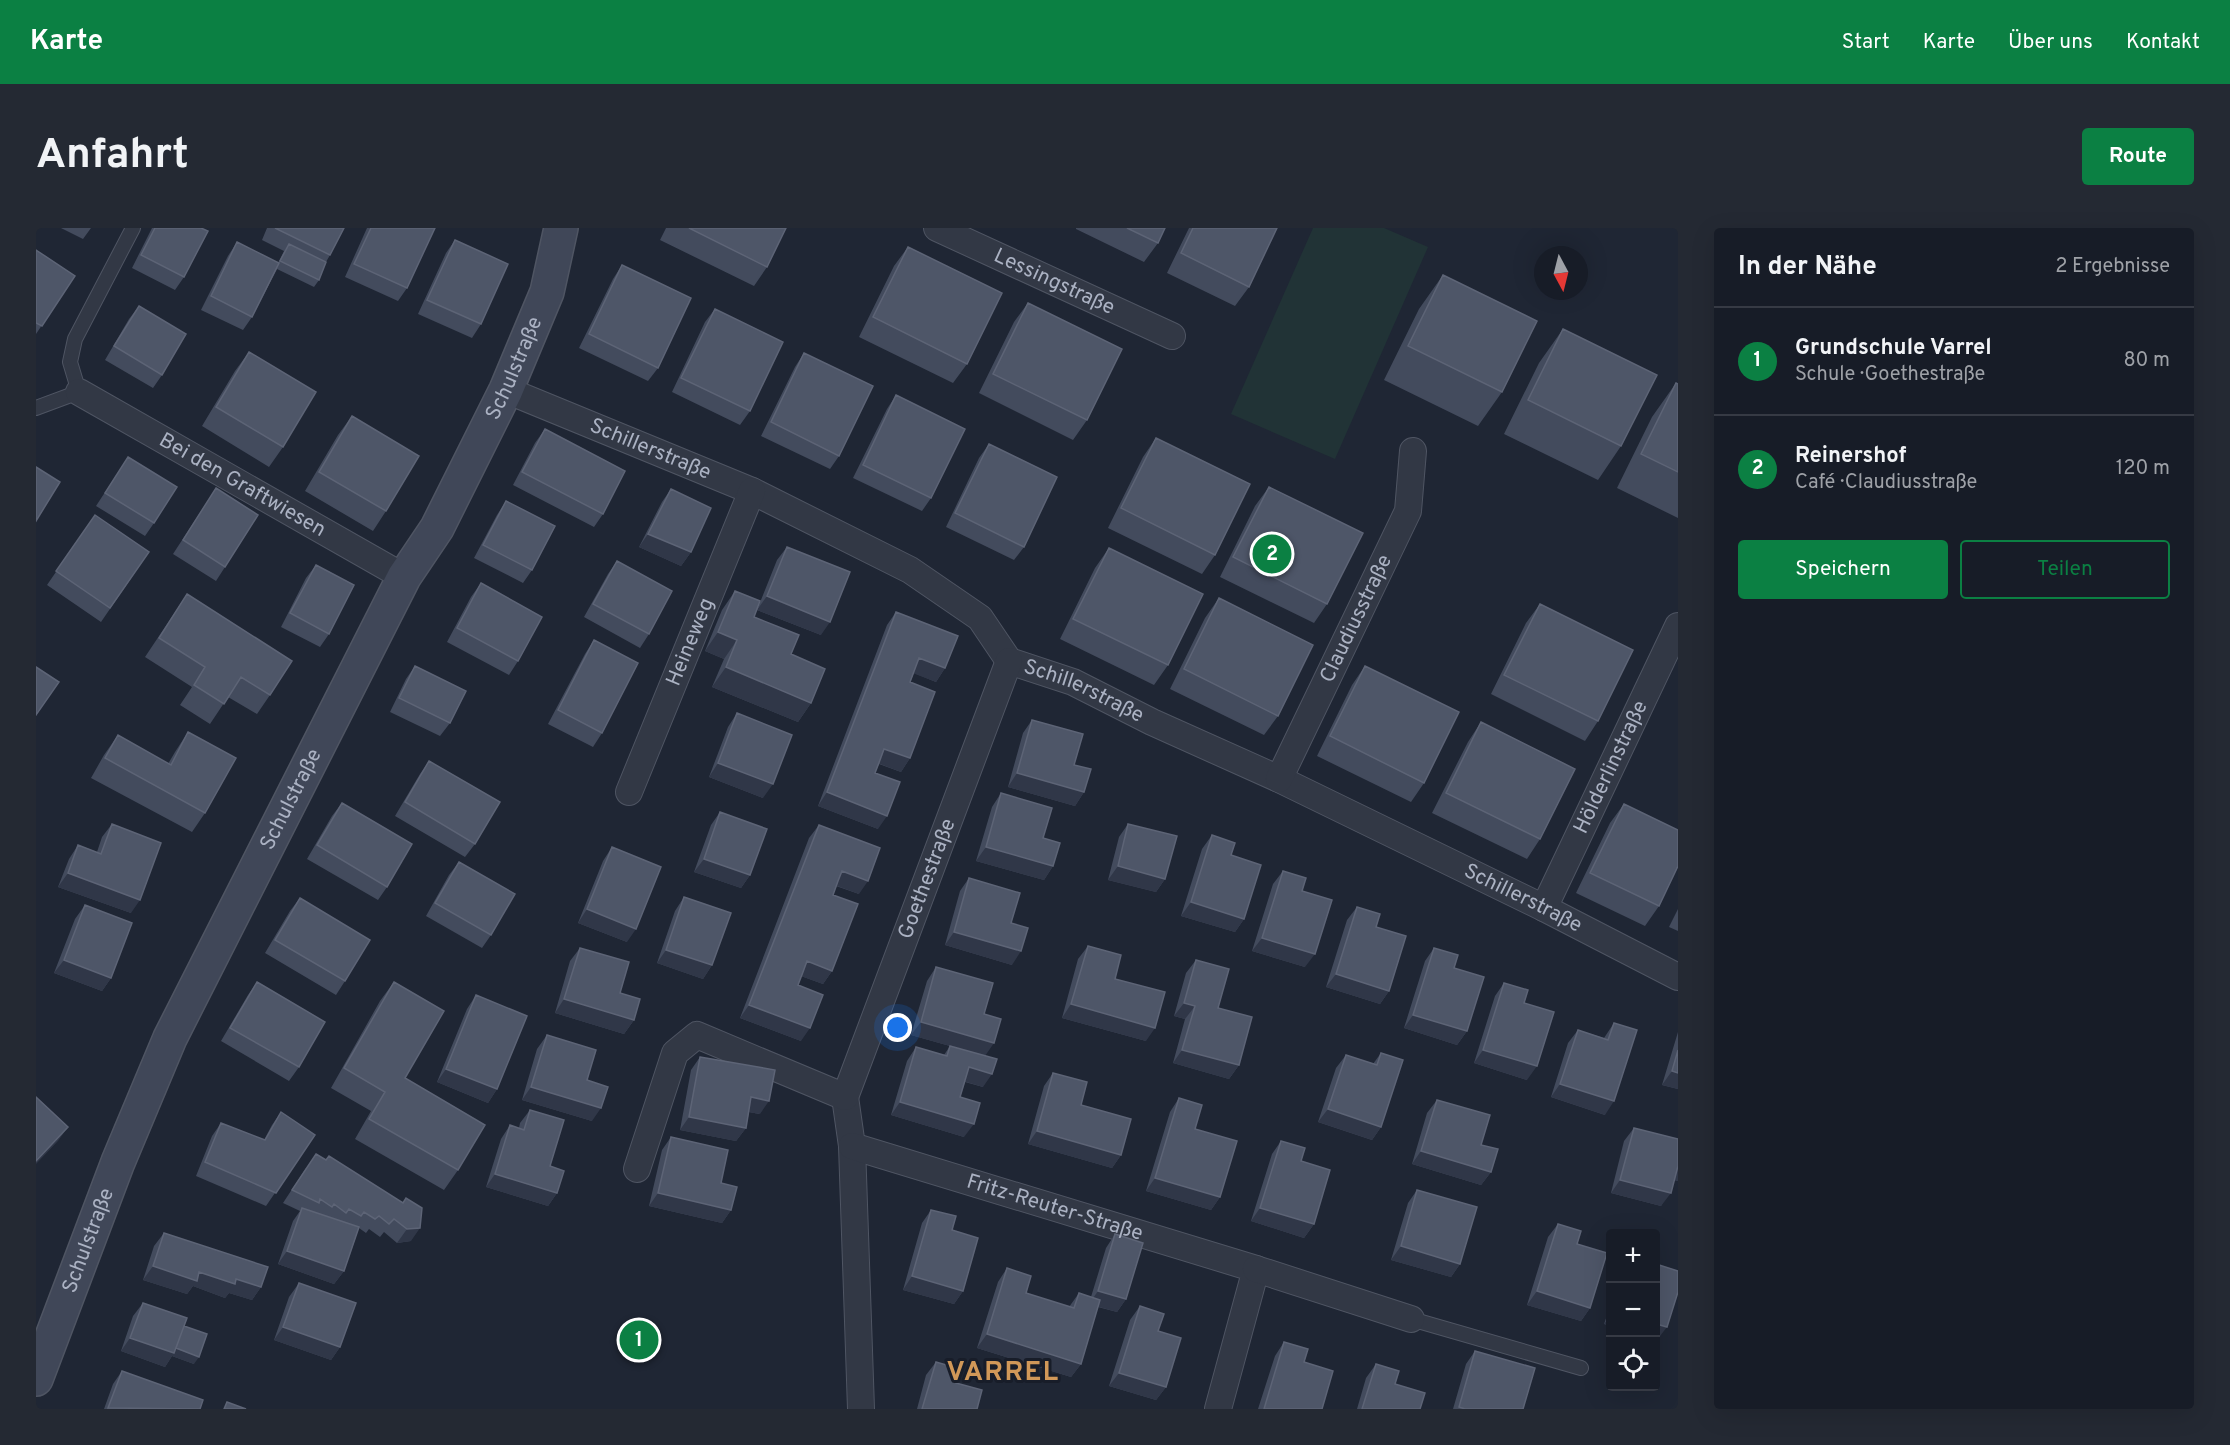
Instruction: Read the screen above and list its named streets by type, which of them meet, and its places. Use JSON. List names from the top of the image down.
{
  "streets": {
    "street": [
      "Lessingstraße",
      "Schulstraße",
      "Schillerstraße",
      "Bei den Graftwiesen",
      "Claudiusstraße",
      "Heineweg",
      "Hölderlinstraße",
      "Goethestraße",
      "Fritz-Reuter-Straße"
    ]
  },
  "crossings": [
    ["Schulstraße", "Schillerstraße"],
    ["Schulstraße", "Bei den Graftwiesen"],
    ["Schillerstraße", "Claudiusstraße"],
    ["Schillerstraße", "Heineweg"],
    ["Schillerstraße", "Hölderlinstraße"],
    ["Schillerstraße", "Goethestraße"],
    ["Goethestraße", "Fritz-Reuter-Straße"]
  ],
  "districts": ["VARREL"],
  "north": "bottom",
  "page": {
    "header": "Karte",
    "nav": [
      "Start",
      "Karte",
      "Über uns",
      "Kontakt"
    ],
    "buttons": [
      "Route",
      ["Speichern", "Teilen"]
    ],
    "title": "Anfahrt",
    "heading": ["In der Nähe", "2 Ergebnisse"],
    "list": [
      {
        "mark": "1",
        "name": "Grundschule Varrel",
        "note": "Schule · Goethestraße",
        "value": "80 m"
      },
      {
        "mark": "2",
        "name": "Reinershof",
        "note": "Café · Claudiusstraße",
        "value": "120 m"
      }
    ],
    "pins": ["2", "1"],
    "map_buttons": ["+", "−"]
  }
}
